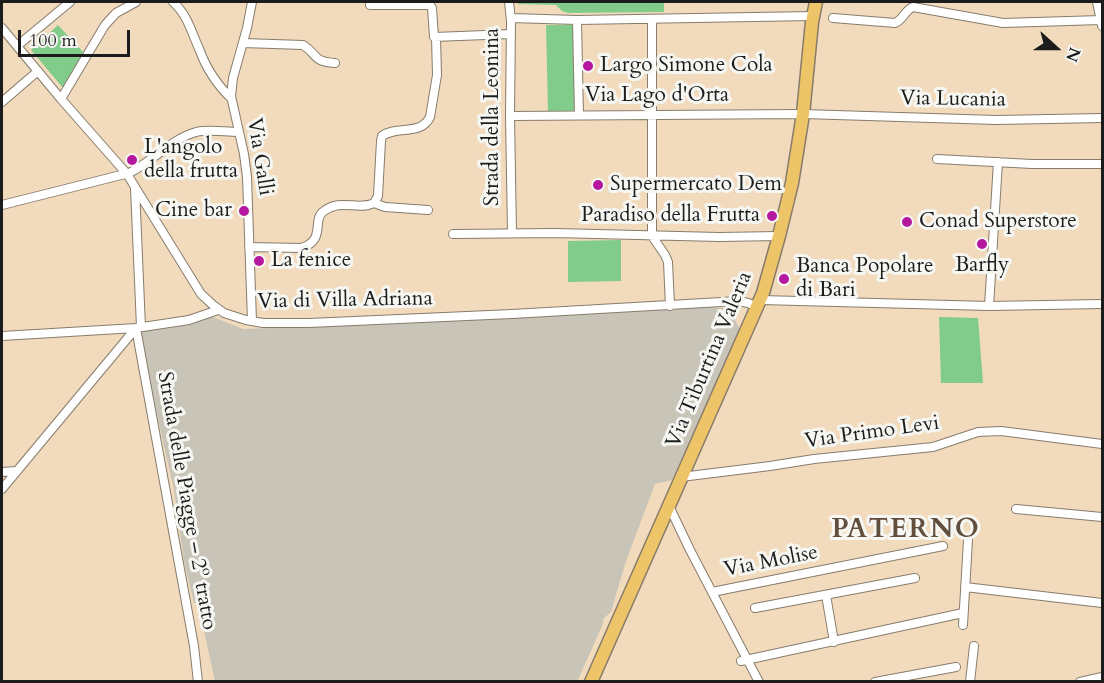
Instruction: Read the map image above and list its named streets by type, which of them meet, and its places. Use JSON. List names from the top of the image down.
{
  "streets": {
    "main road": ["Via Tiburtina Valeria"],
    "street": [
      "Via Lago d'Orta",
      "Via Lucania",
      "Strada della Leonina",
      "Via Galli",
      "Via di Villa Adriana",
      "Via Primo Levi",
      "Strada delle Piagge – 2º tratto",
      "Via Molise"
    ]
  },
  "crossings": [
    ["Via Lago d'Orta", "Via Lucania"],
    ["Via Lago d'Orta", "Strada della Leonina"],
    ["Via Lago d'Orta", "Via Tiburtina Valeria"],
    ["Via Lucania", "Via Tiburtina Valeria"],
    ["Via Galli", "Via di Villa Adriana"],
    ["Via di Villa Adriana", "Via Tiburtina Valeria"],
    ["Via di Villa Adriana", "Strada delle Piagge – 2º tratto"],
    ["Via Tiburtina Valeria", "Via Primo Levi"]
  ],
  "districts": ["PATERNO"],
  "places": [
    "Largo Simone Cola",
    "L'angolo della frutta",
    "Supermercato Dem",
    "Cine bar",
    "Paradiso della Frutta",
    "Conad Superstore",
    "Barfly",
    "La fenice",
    "Banca Popolare di Bari"
  ],
  "scale_bar": "100 m",
  "north": "right"
}
